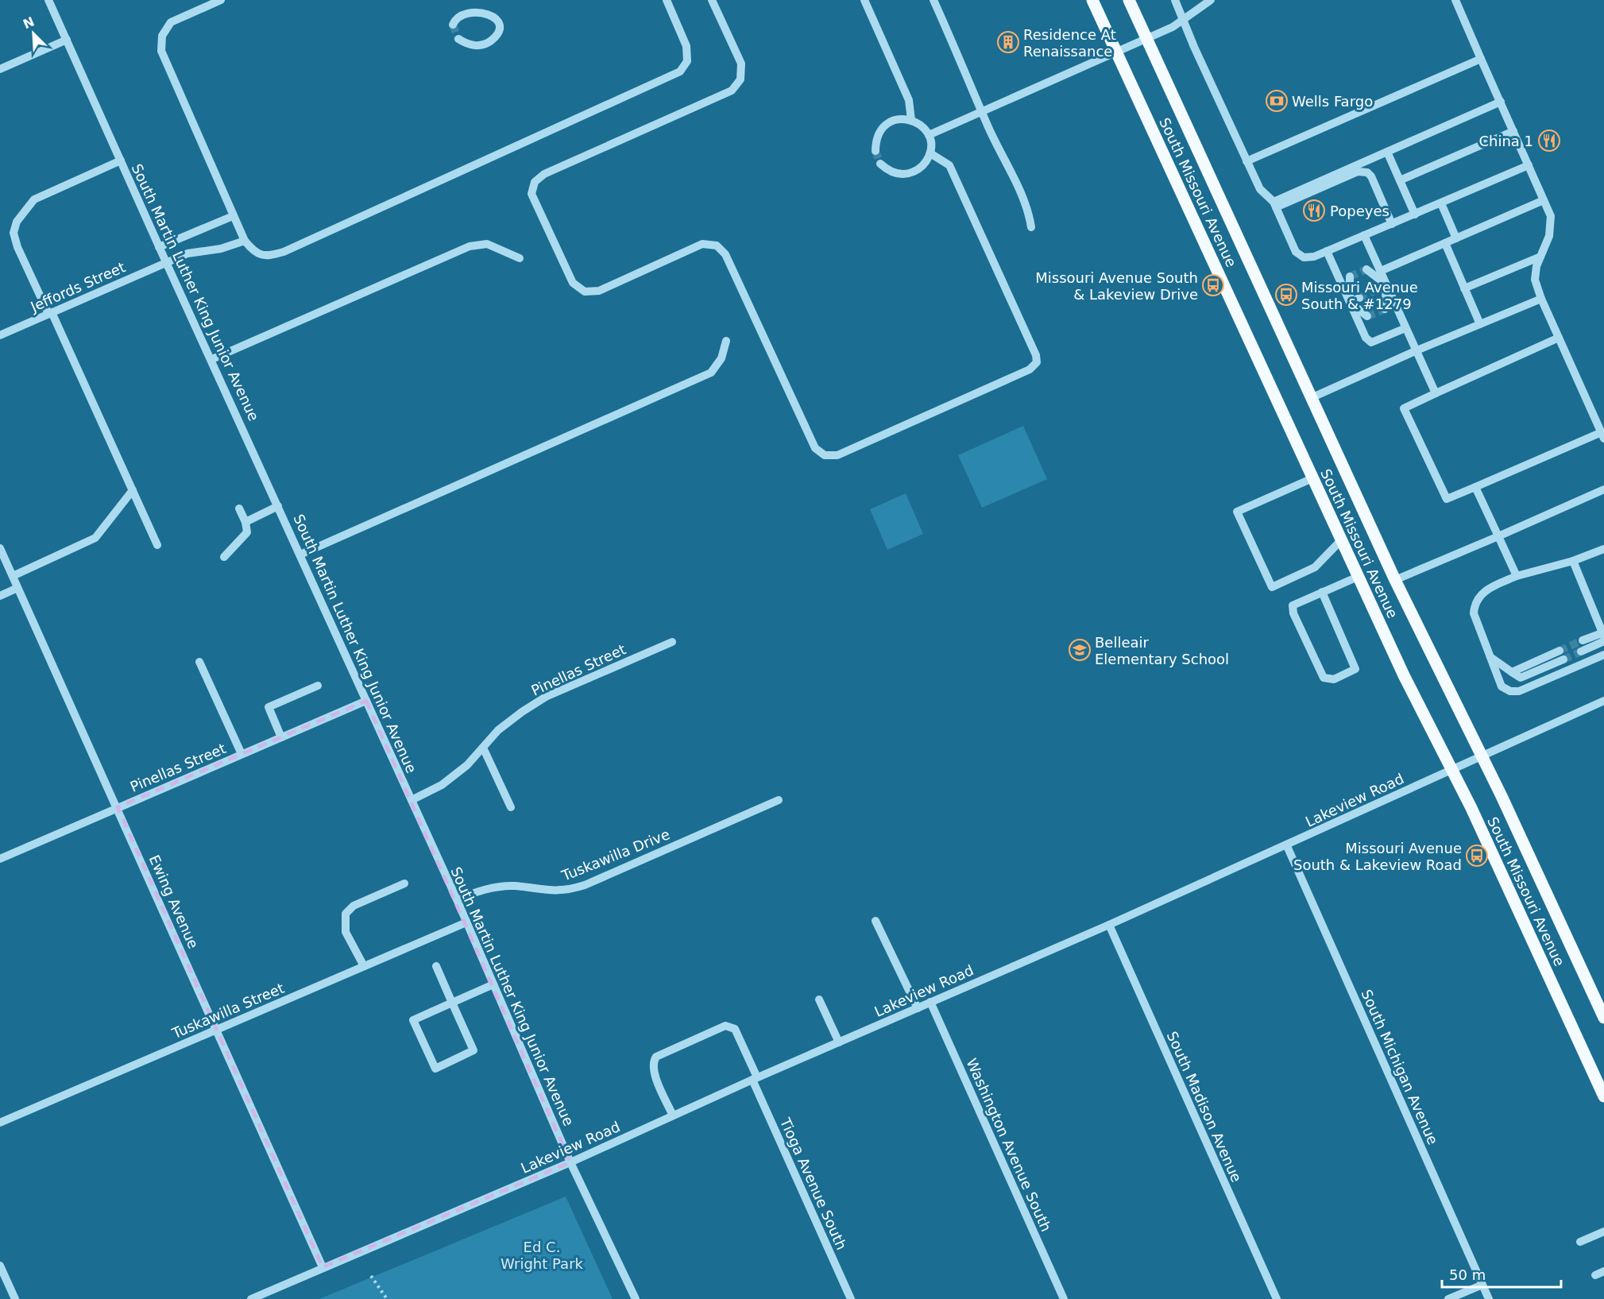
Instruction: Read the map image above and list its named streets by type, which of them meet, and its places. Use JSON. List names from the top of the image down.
{
  "streets": {
    "main road": ["South Missouri Avenue"],
    "street": [
      "Jeffords Street",
      "South Martin Luther King Junior Avenue",
      "Pinellas Street",
      "Lakeview Road",
      "Tuskawilla Drive",
      "Ewing Avenue",
      "Tuskawilla Street",
      "South Michigan Avenue",
      "South Madison Avenue",
      "Washington Avenue South",
      "Tioga Avenue South"
    ]
  },
  "crossings": [
    ["South Missouri Avenue", "Lakeview Road"],
    ["Jeffords Street", "South Martin Luther King Junior Avenue"],
    ["South Martin Luther King Junior Avenue", "Pinellas Street"],
    ["South Martin Luther King Junior Avenue", "Lakeview Road"],
    ["South Martin Luther King Junior Avenue", "Tuskawilla Drive"],
    ["South Martin Luther King Junior Avenue", "Tuskawilla Street"],
    ["Pinellas Street", "Ewing Avenue"],
    ["Lakeview Road", "Ewing Avenue"],
    ["Lakeview Road", "South Michigan Avenue"],
    ["Lakeview Road", "South Madison Avenue"],
    ["Lakeview Road", "Washington Avenue South"],
    ["Lakeview Road", "Tioga Avenue South"],
    ["Ewing Avenue", "Tuskawilla Street"]
  ],
  "parks": ["Ed C. Wright Park"],
  "places": {
    "building": ["Residence At Renaissance"],
    "bank": ["Wells Fargo"],
    "restaurant": ["China 1", "Popeyes"],
    "bus stop": ["Missouri Avenue South & Lakeview Drive", "Missouri Avenue South & #1279", "Missouri Avenue South & Lakeview Road"],
    "school or university": ["Belleair Elementary School"]
  },
  "scale_bar": "50 m",
  "north": "top left"
}
